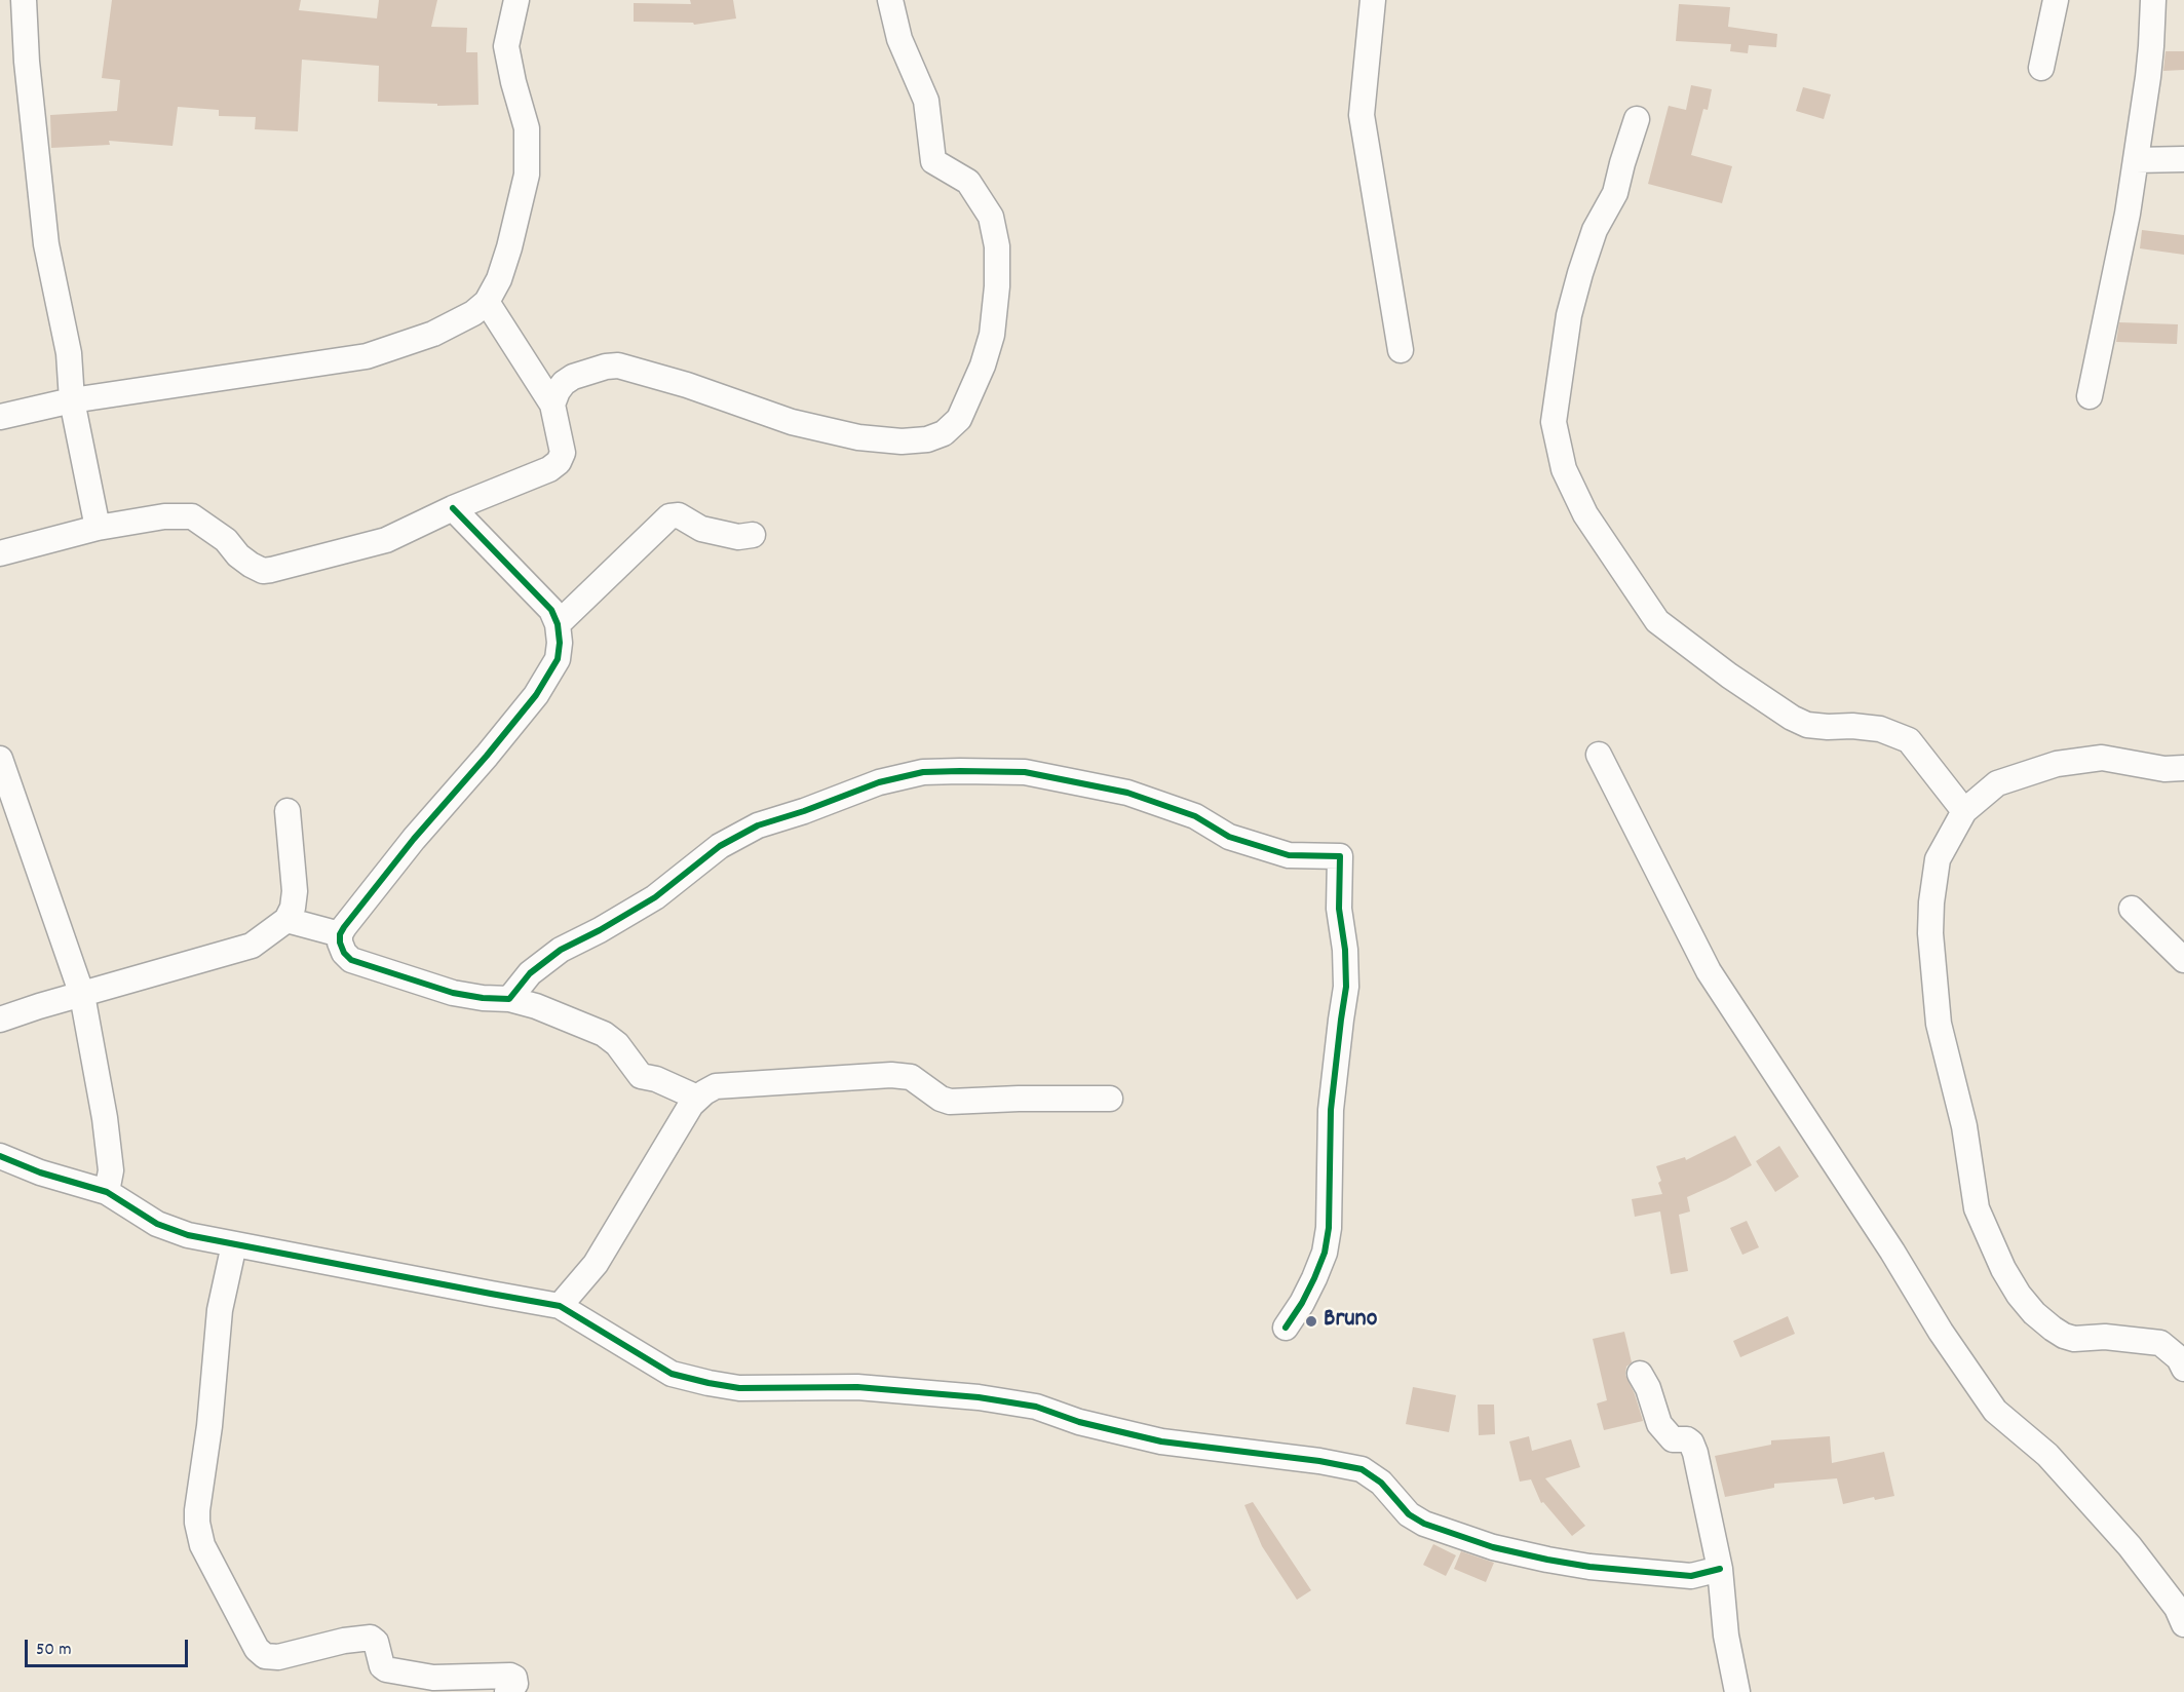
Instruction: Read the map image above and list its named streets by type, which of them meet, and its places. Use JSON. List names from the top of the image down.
{
  "places": ["Bruno"],
  "scale_bar": "50 m"
}
